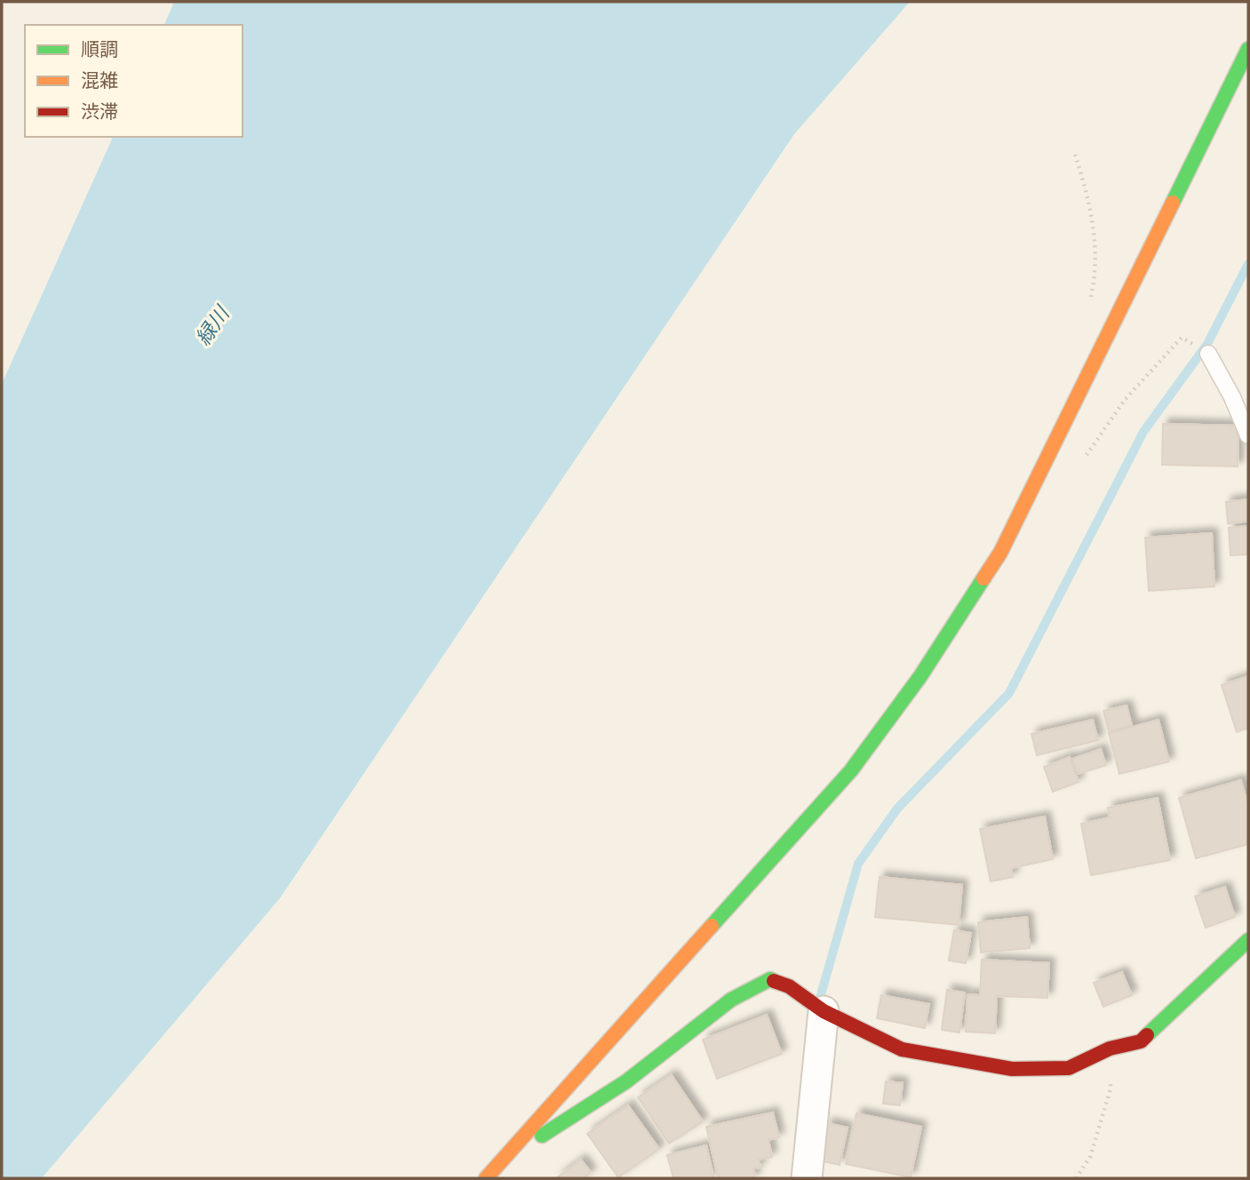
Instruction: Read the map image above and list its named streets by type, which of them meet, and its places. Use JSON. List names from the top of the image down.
{
  "water": ["緑川"],
  "legend": ["順調", "混雑", "渋滞"]
}
